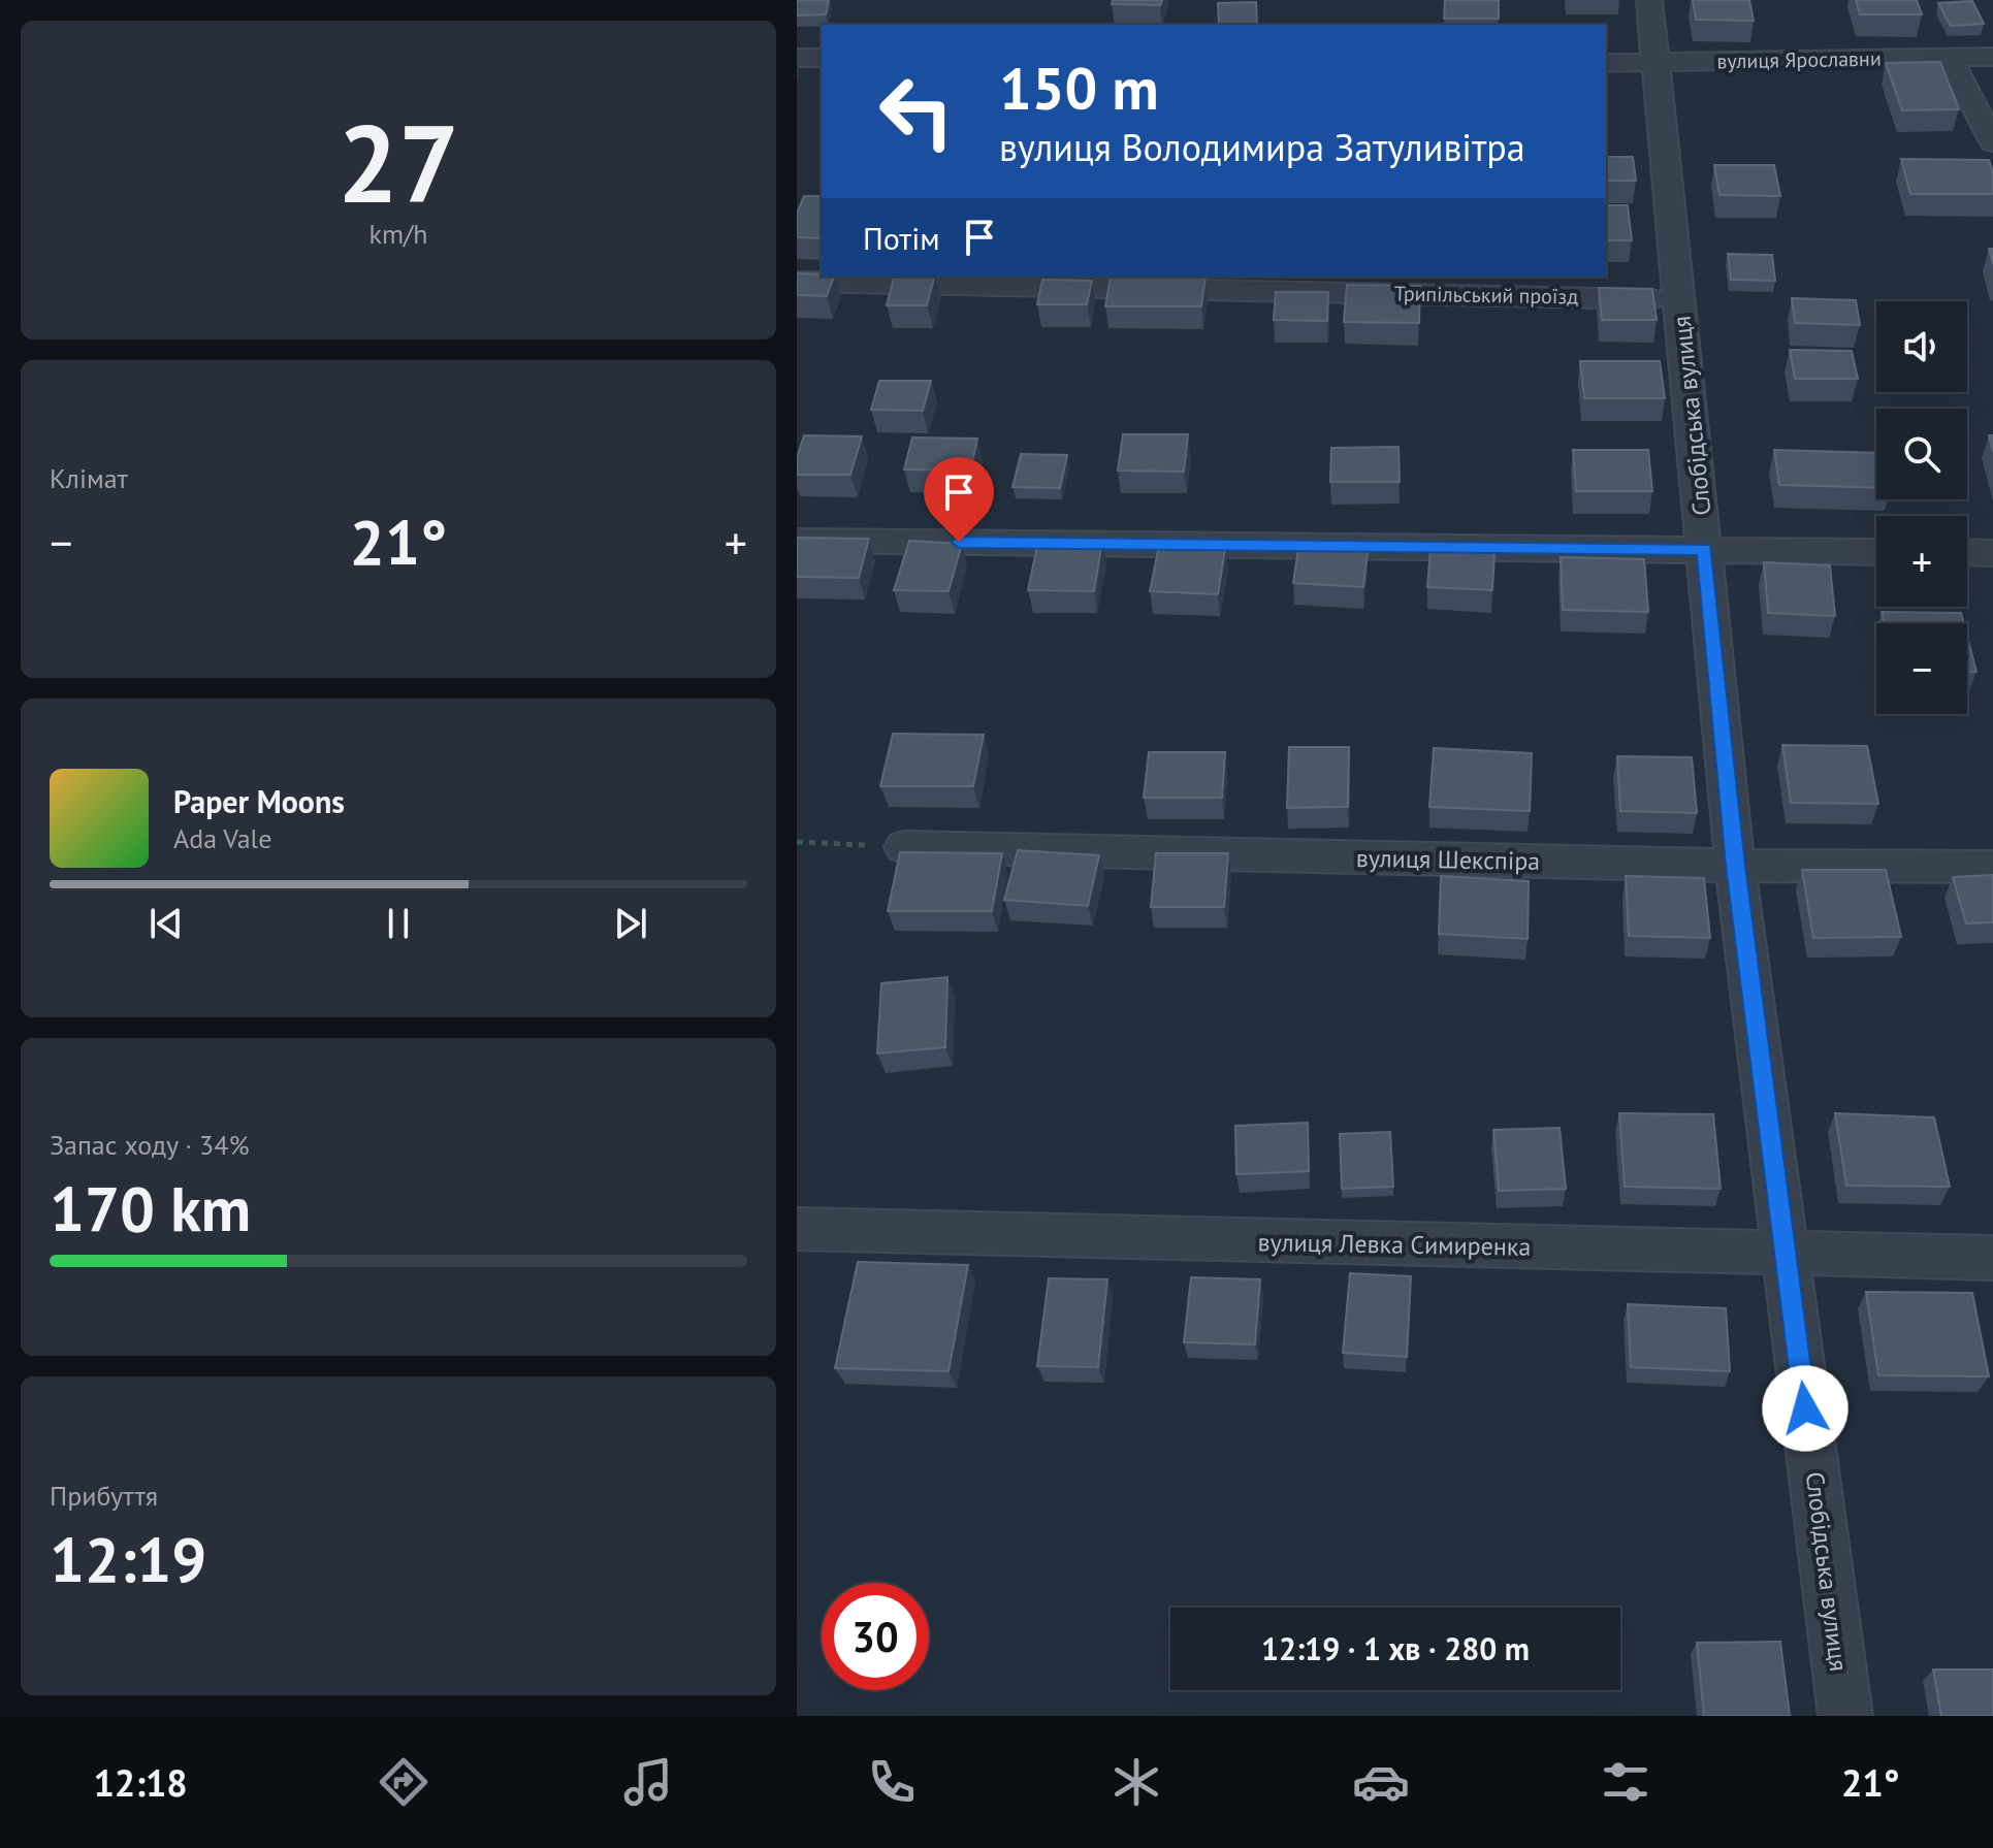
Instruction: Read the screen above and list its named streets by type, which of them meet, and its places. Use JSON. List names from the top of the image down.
{
  "streets": {
    "street": [
      "вулиця Ярославни",
      "Трипільський проїзд",
      "Слобідська вулиця",
      "вулиця Шекспіра",
      "вулиця Левка Симиренка"
    ]
  },
  "crossings": [
    ["вулиця Ярославни", "Слобідська вулиця"],
    ["Трипільський проїзд", "Слобідська вулиця"],
    ["Слобідська вулиця", "вулиця Шекспіра"],
    ["Слобідська вулиця", "вулиця Левка Симиренка"]
  ],
  "page": {
    "tile": [
      ["27", "km/h"],
      "Клімат",
      ["Запас ходу · 34%", "170 km"],
      ["Прибуття", "12:19"]
    ],
    "turn": ["150 m", "вулиця Володимира Затуливітра"],
    "then": "Потім",
    "map_buttons": ["+", "−"],
    "heat": ["−", "21°", "+"],
    "song": ["Paper Moons", "Ada Vale"],
    "limit": "30",
    "trip": "12:19 · 1 хв · 280 m",
    "tabs": ["12:18", "21°"]
  }
}
